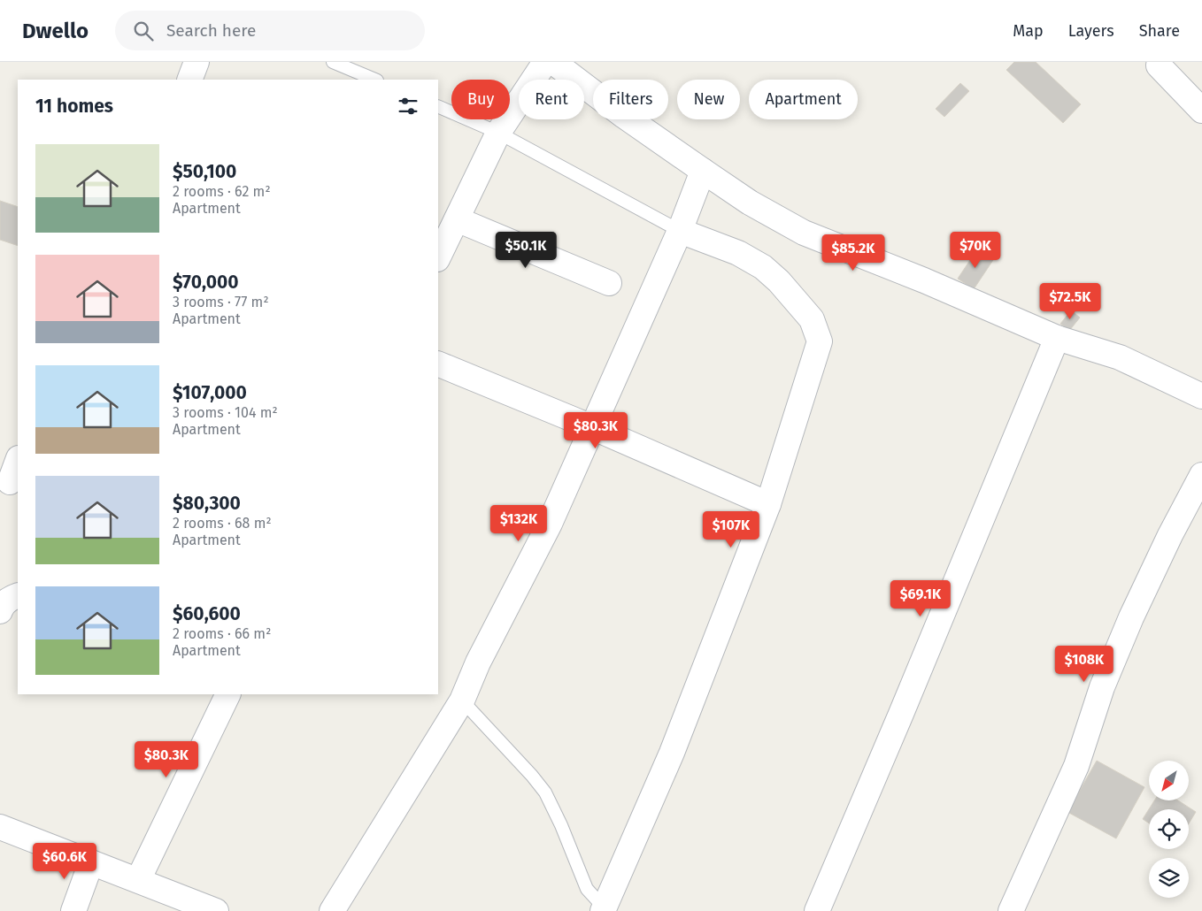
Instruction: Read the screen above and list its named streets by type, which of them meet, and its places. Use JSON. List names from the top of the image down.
{
  "north": "bottom left",
  "page": {
    "header": "Dwello",
    "search": "Search here",
    "nav": ["Map", "Layers", "Share"],
    "chip": [
      "Buy",
      "Rent",
      "Filters",
      "New",
      "Apartment"
    ],
    "heading": "11 homes",
    "list": [
      {
        "name": "$50,100",
        "note": "2 rooms · 62 m² · Apartment"
      },
      {
        "name": "$70,000",
        "note": "3 rooms · 77 m² · Apartment"
      },
      {
        "name": "$107,000",
        "note": "3 rooms · 104 m² · Apartment"
      },
      {
        "name": "$80,300",
        "note": "2 rooms · 68 m² · Apartment"
      },
      {
        "name": "$60,600",
        "note": "2 rooms · 66 m² · Apartment"
      }
    ],
    "price": [
      "$50.1K",
      "$70K",
      "$85.2K",
      "$72.5K",
      "$80.3K",
      "$132K",
      "$107K",
      "$69.1K",
      "$108K",
      "$80.3K",
      "$60.6K"
    ]
  }
}
